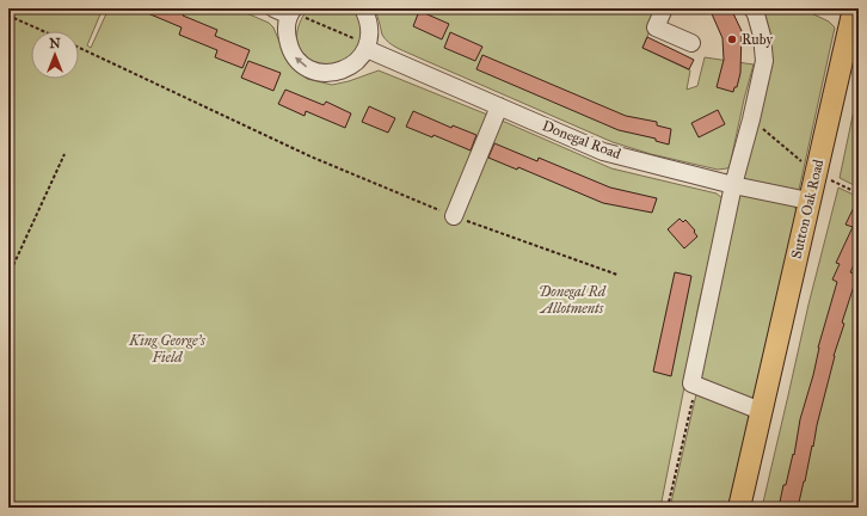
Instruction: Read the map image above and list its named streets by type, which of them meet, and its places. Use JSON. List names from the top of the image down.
{
  "streets": {
    "main road": ["Sutton Oak Road"],
    "street": ["Donegal Road"]
  },
  "crossings": [
    ["Donegal Road", "Sutton Oak Road"]
  ],
  "parks": ["Donegal Rd Allotments", "King George's Field"],
  "places": ["Ruby"],
  "north": "top"
}
